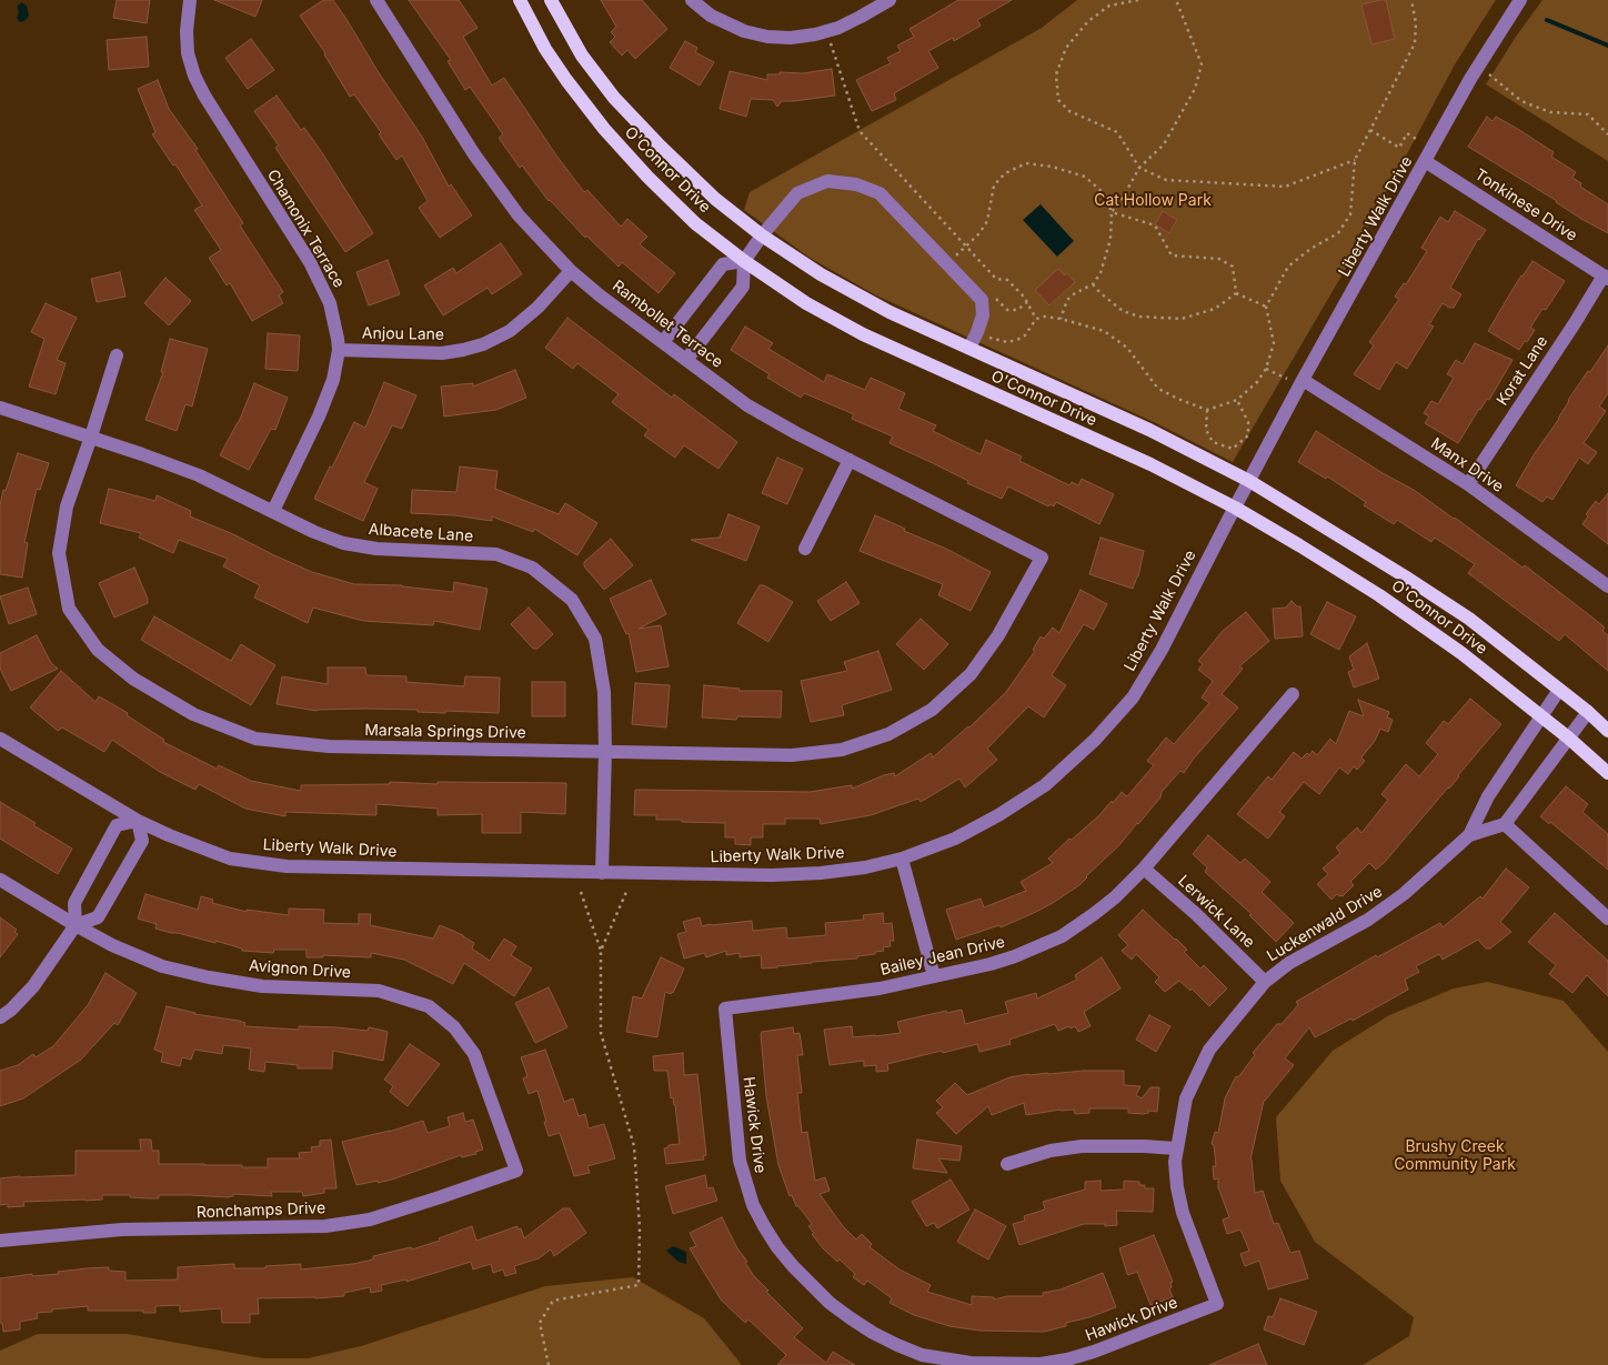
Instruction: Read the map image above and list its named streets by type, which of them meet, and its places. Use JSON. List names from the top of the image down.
{
  "streets": {
    "main road": ["O'Connor Drive"],
    "street": [
      "Tonkinese Drive",
      "Liberty Walk Drive",
      "Chamonix Terrace",
      "Rambollet Terrace",
      "Anjou Lane",
      "Korat Lane",
      "Manx Drive",
      "Albacete Lane",
      "Marsala Springs Drive",
      "Lerwick Lane",
      "Luckenwald Drive",
      "Bailey Jean Drive",
      "Avignon Drive",
      "Hawick Drive",
      "Ronchamps Drive"
    ]
  },
  "crossings": [
    ["O'Connor Drive", "Liberty Walk Drive"],
    ["O'Connor Drive", "Luckenwald Drive"],
    ["Tonkinese Drive", "Liberty Walk Drive"],
    ["Tonkinese Drive", "Korat Lane"],
    ["Liberty Walk Drive", "Manx Drive"],
    ["Liberty Walk Drive", "Albacete Lane"],
    ["Chamonix Terrace", "Anjou Lane"],
    ["Chamonix Terrace", "Albacete Lane"],
    ["Rambollet Terrace", "Anjou Lane"],
    ["Rambollet Terrace", "Marsala Springs Drive"],
    ["Korat Lane", "Manx Drive"],
    ["Albacete Lane", "Marsala Springs Drive"],
    ["Lerwick Lane", "Luckenwald Drive"],
    ["Lerwick Lane", "Bailey Jean Drive"],
    ["Luckenwald Drive", "Hawick Drive"],
    ["Bailey Jean Drive", "Hawick Drive"],
    ["Avignon Drive", "Ronchamps Drive"]
  ],
  "parks": ["Cat Hollow Park", "Brushy Creek Community Park"]
}
